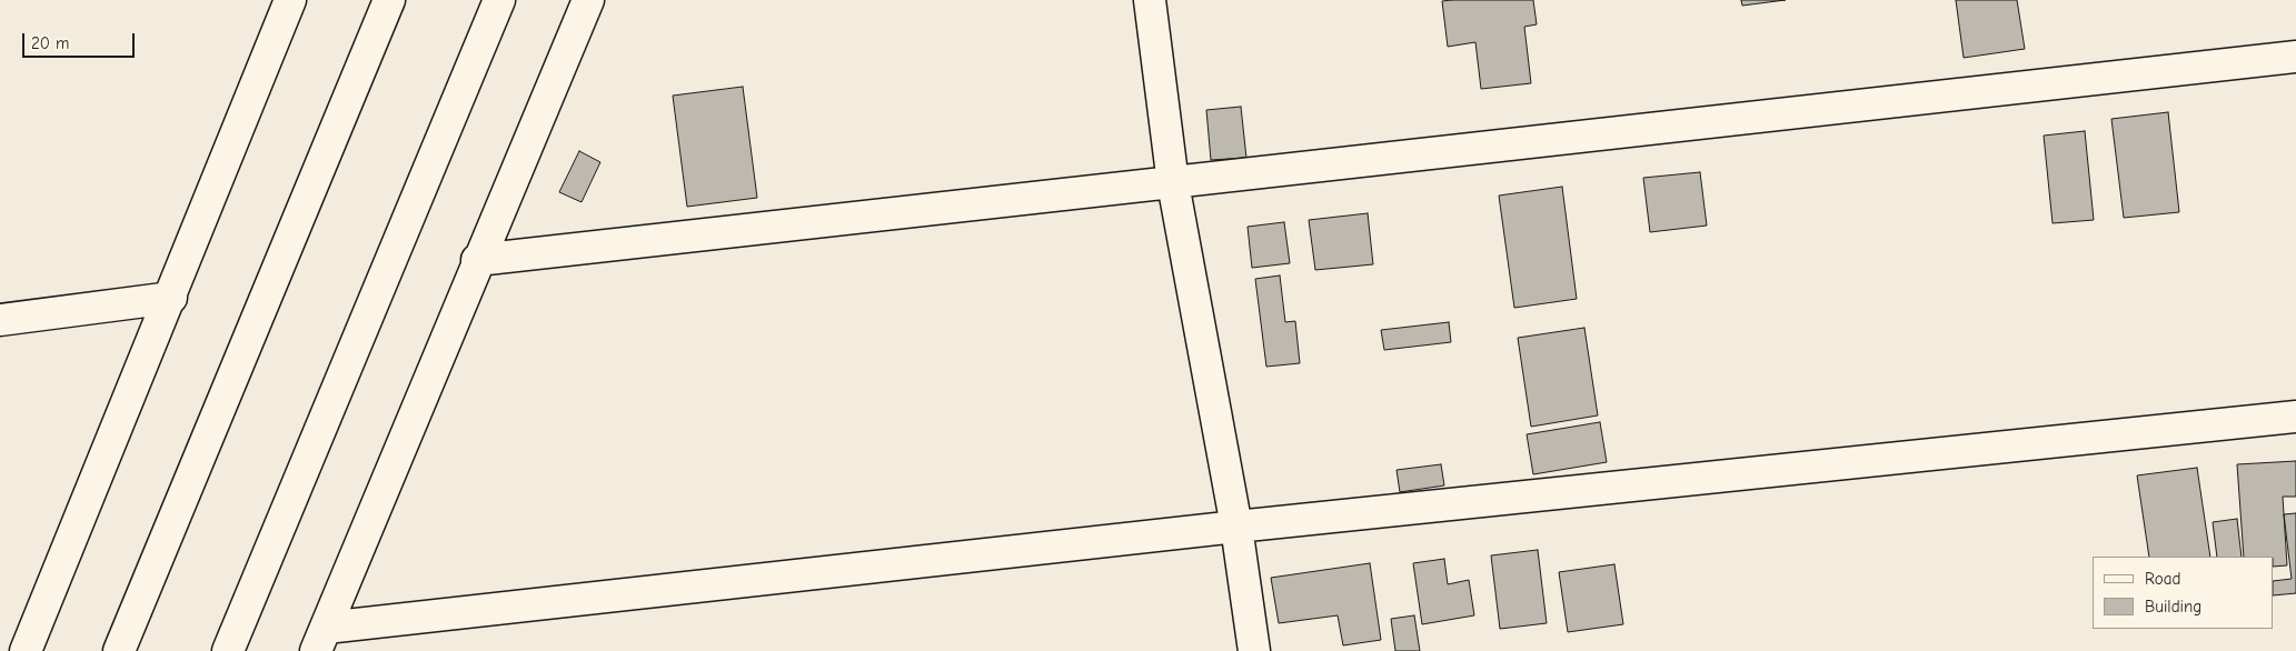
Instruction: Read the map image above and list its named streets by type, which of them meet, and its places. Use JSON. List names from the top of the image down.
{
  "legend": ["Road", "Building"],
  "scale_bar": "20 m"
}
